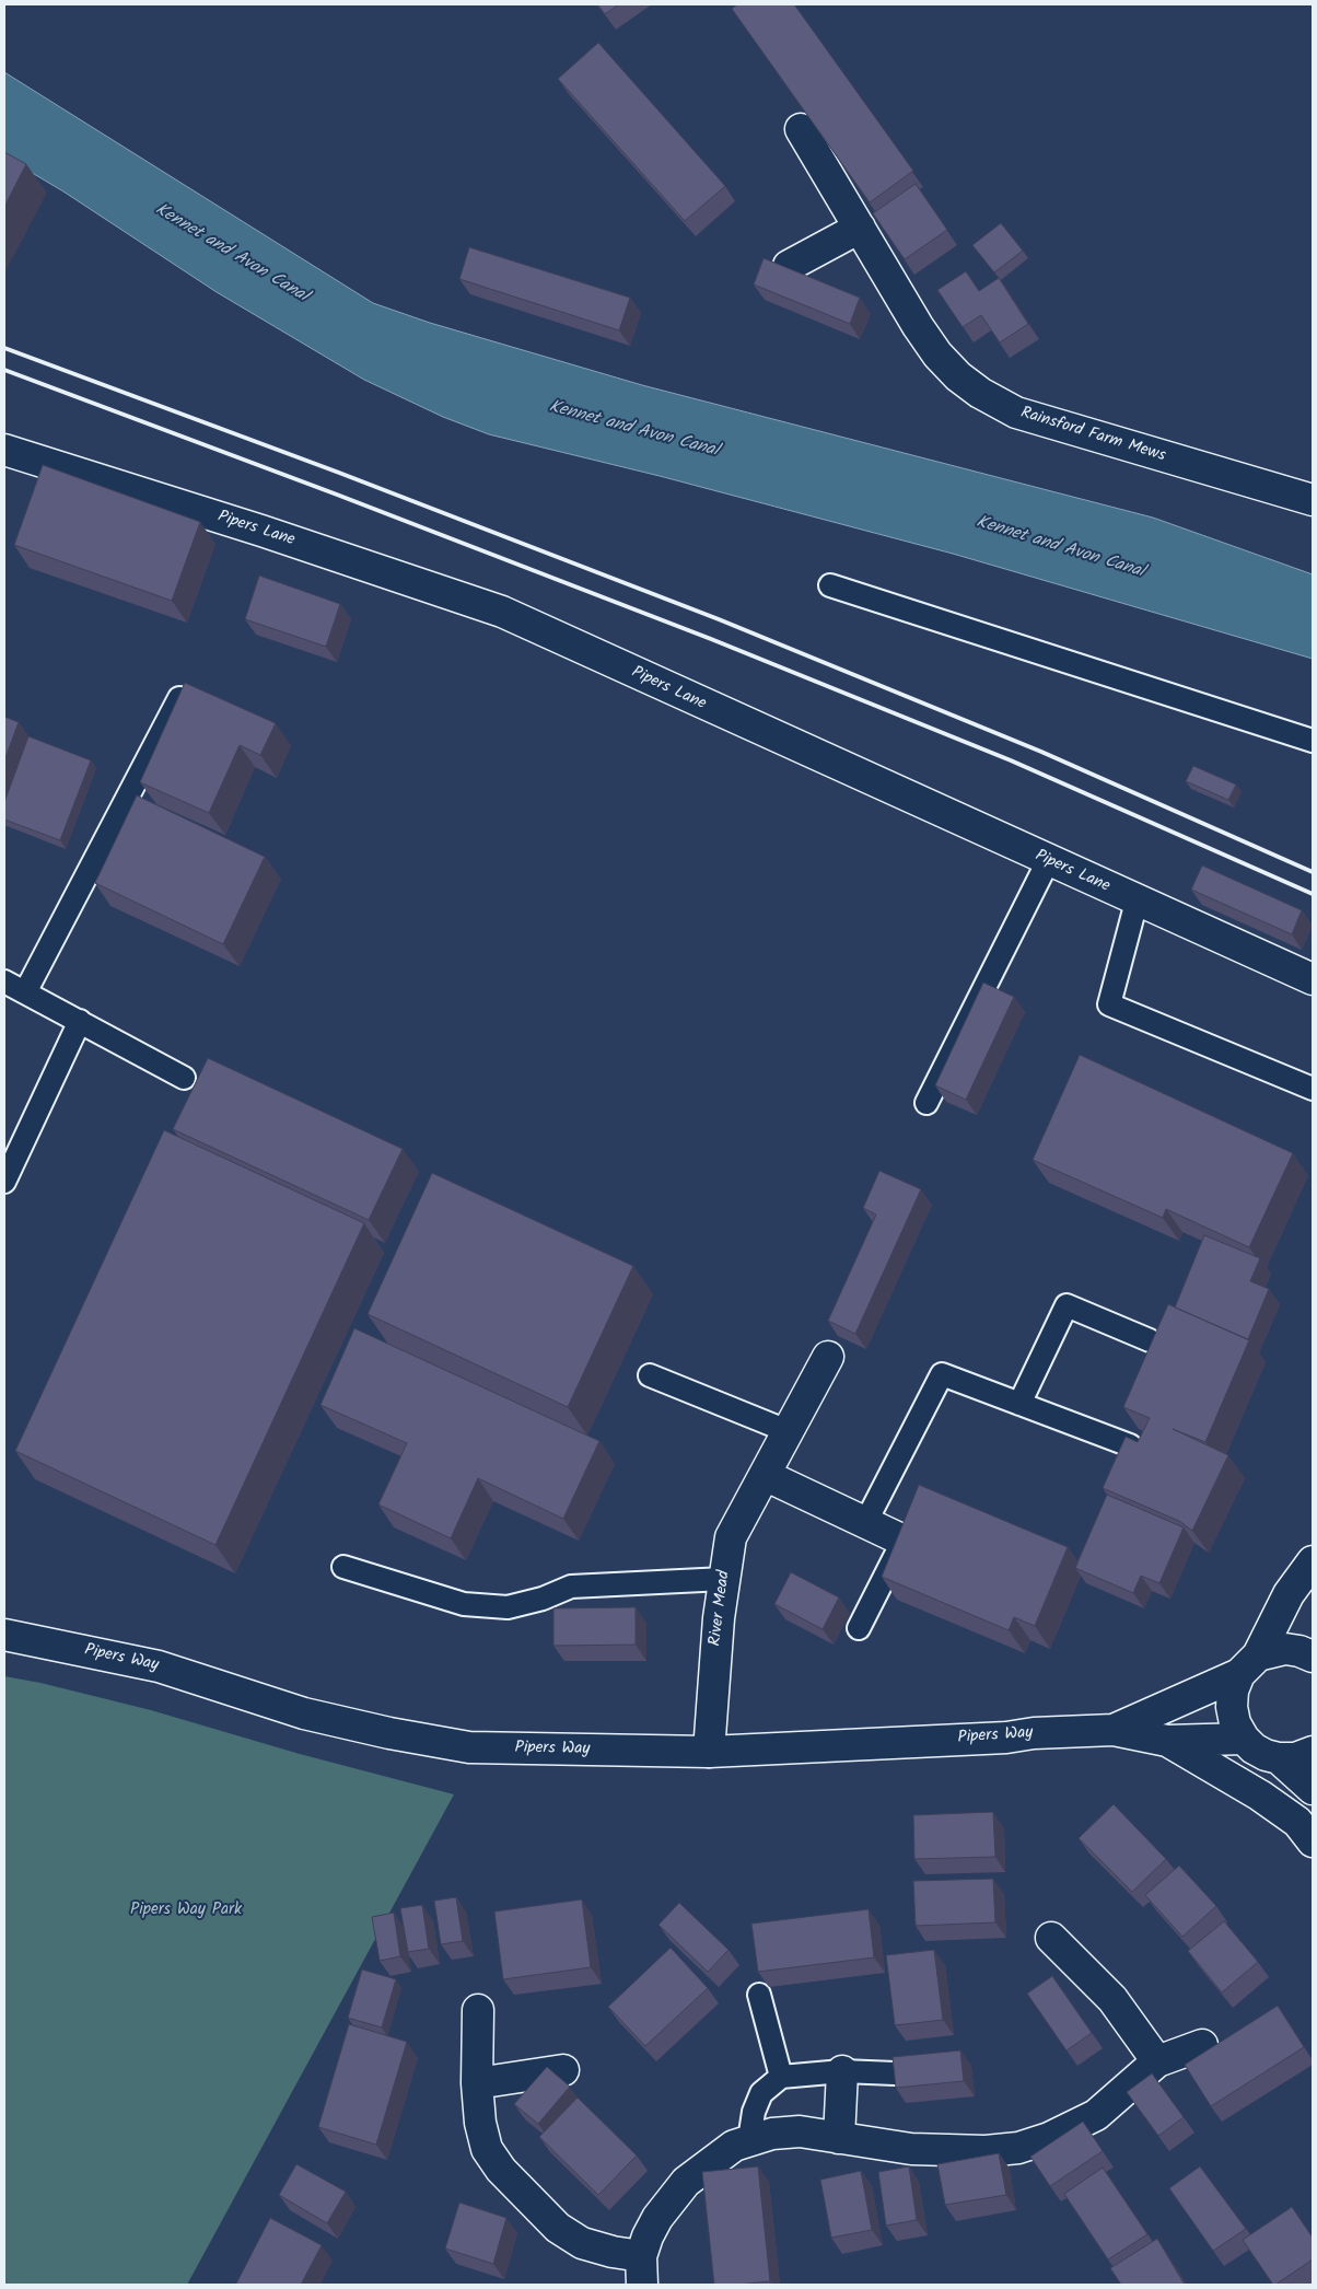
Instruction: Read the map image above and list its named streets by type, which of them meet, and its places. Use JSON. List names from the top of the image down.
{
  "streets": {
    "street": [
      "Rainsford Farm Mews",
      "Pipers Lane",
      "River Mead",
      "Pipers Way"
    ]
  },
  "crossings": [
    ["River Mead", "Pipers Way"]
  ],
  "water": ["Kennet and Avon Canal"],
  "parks": ["Pipers Way Park"]
}
